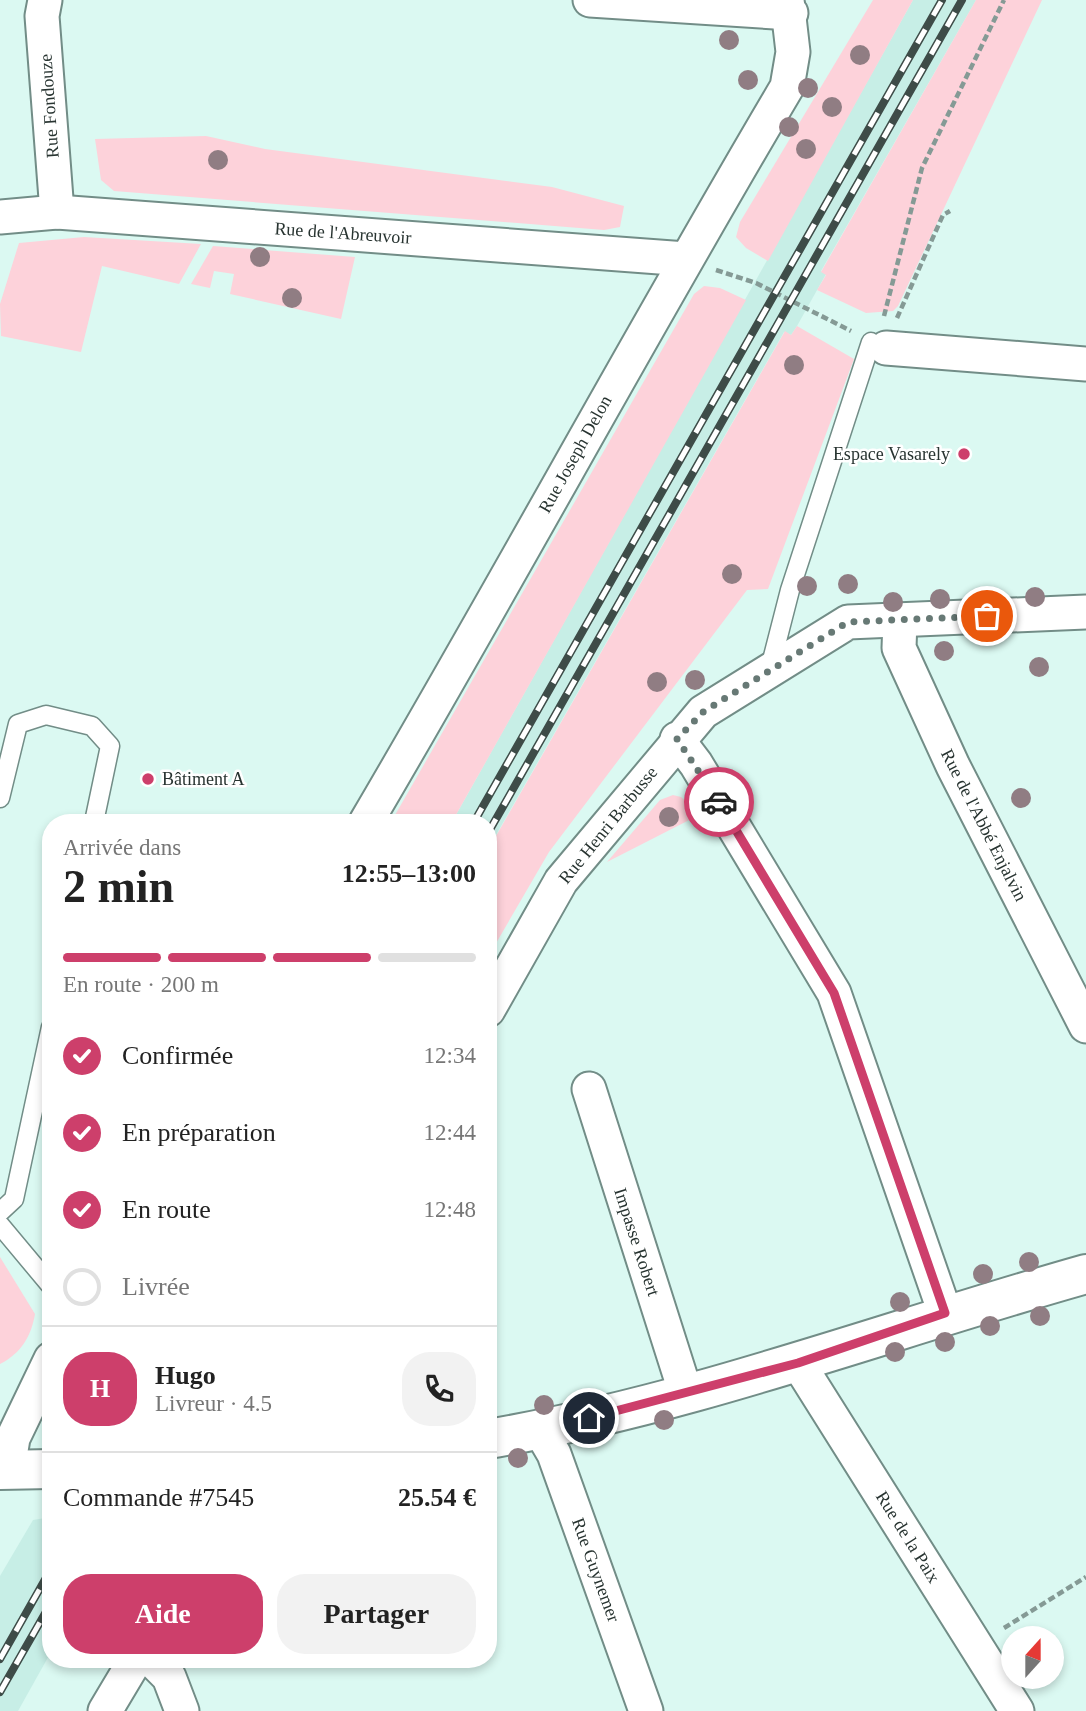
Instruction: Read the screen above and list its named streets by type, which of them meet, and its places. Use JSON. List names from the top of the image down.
{
  "streets": {
    "street": [
      "Rue Fondouze",
      "Rue de l'Abreuvoir",
      "Rue Joseph Delon",
      "Rue Henri Barbusse",
      "Rue de l'Abbé Enjalvin",
      "Impasse Robert",
      "Rue de la Paix",
      "Rue Guynemer"
    ]
  },
  "crossings": [
    ["Rue Fondouze", "Rue de l'Abreuvoir"],
    ["Rue de l'Abreuvoir", "Rue Joseph Delon"],
    ["Rue Henri Barbusse", "Rue de l'Abbé Enjalvin"]
  ],
  "places": ["Espace Vasarely", "Bâtiment A"],
  "north": "top",
  "page": {
    "heading": ["2 min", "Arrivée dans", "12:55–13:00"],
    "panel": [
      "Hugo",
      "Livreur · 4.5",
      "Commande #7545",
      "25.54 €"
    ],
    "bar": "En route · 200 m",
    "list": [
      ["Confirmée", "12:34"],
      ["En préparation", "12:44"],
      ["En route", "12:48"],
      "Livrée"
    ],
    "round": "H",
    "buttons": ["Aide", "Partager"]
  }
}
